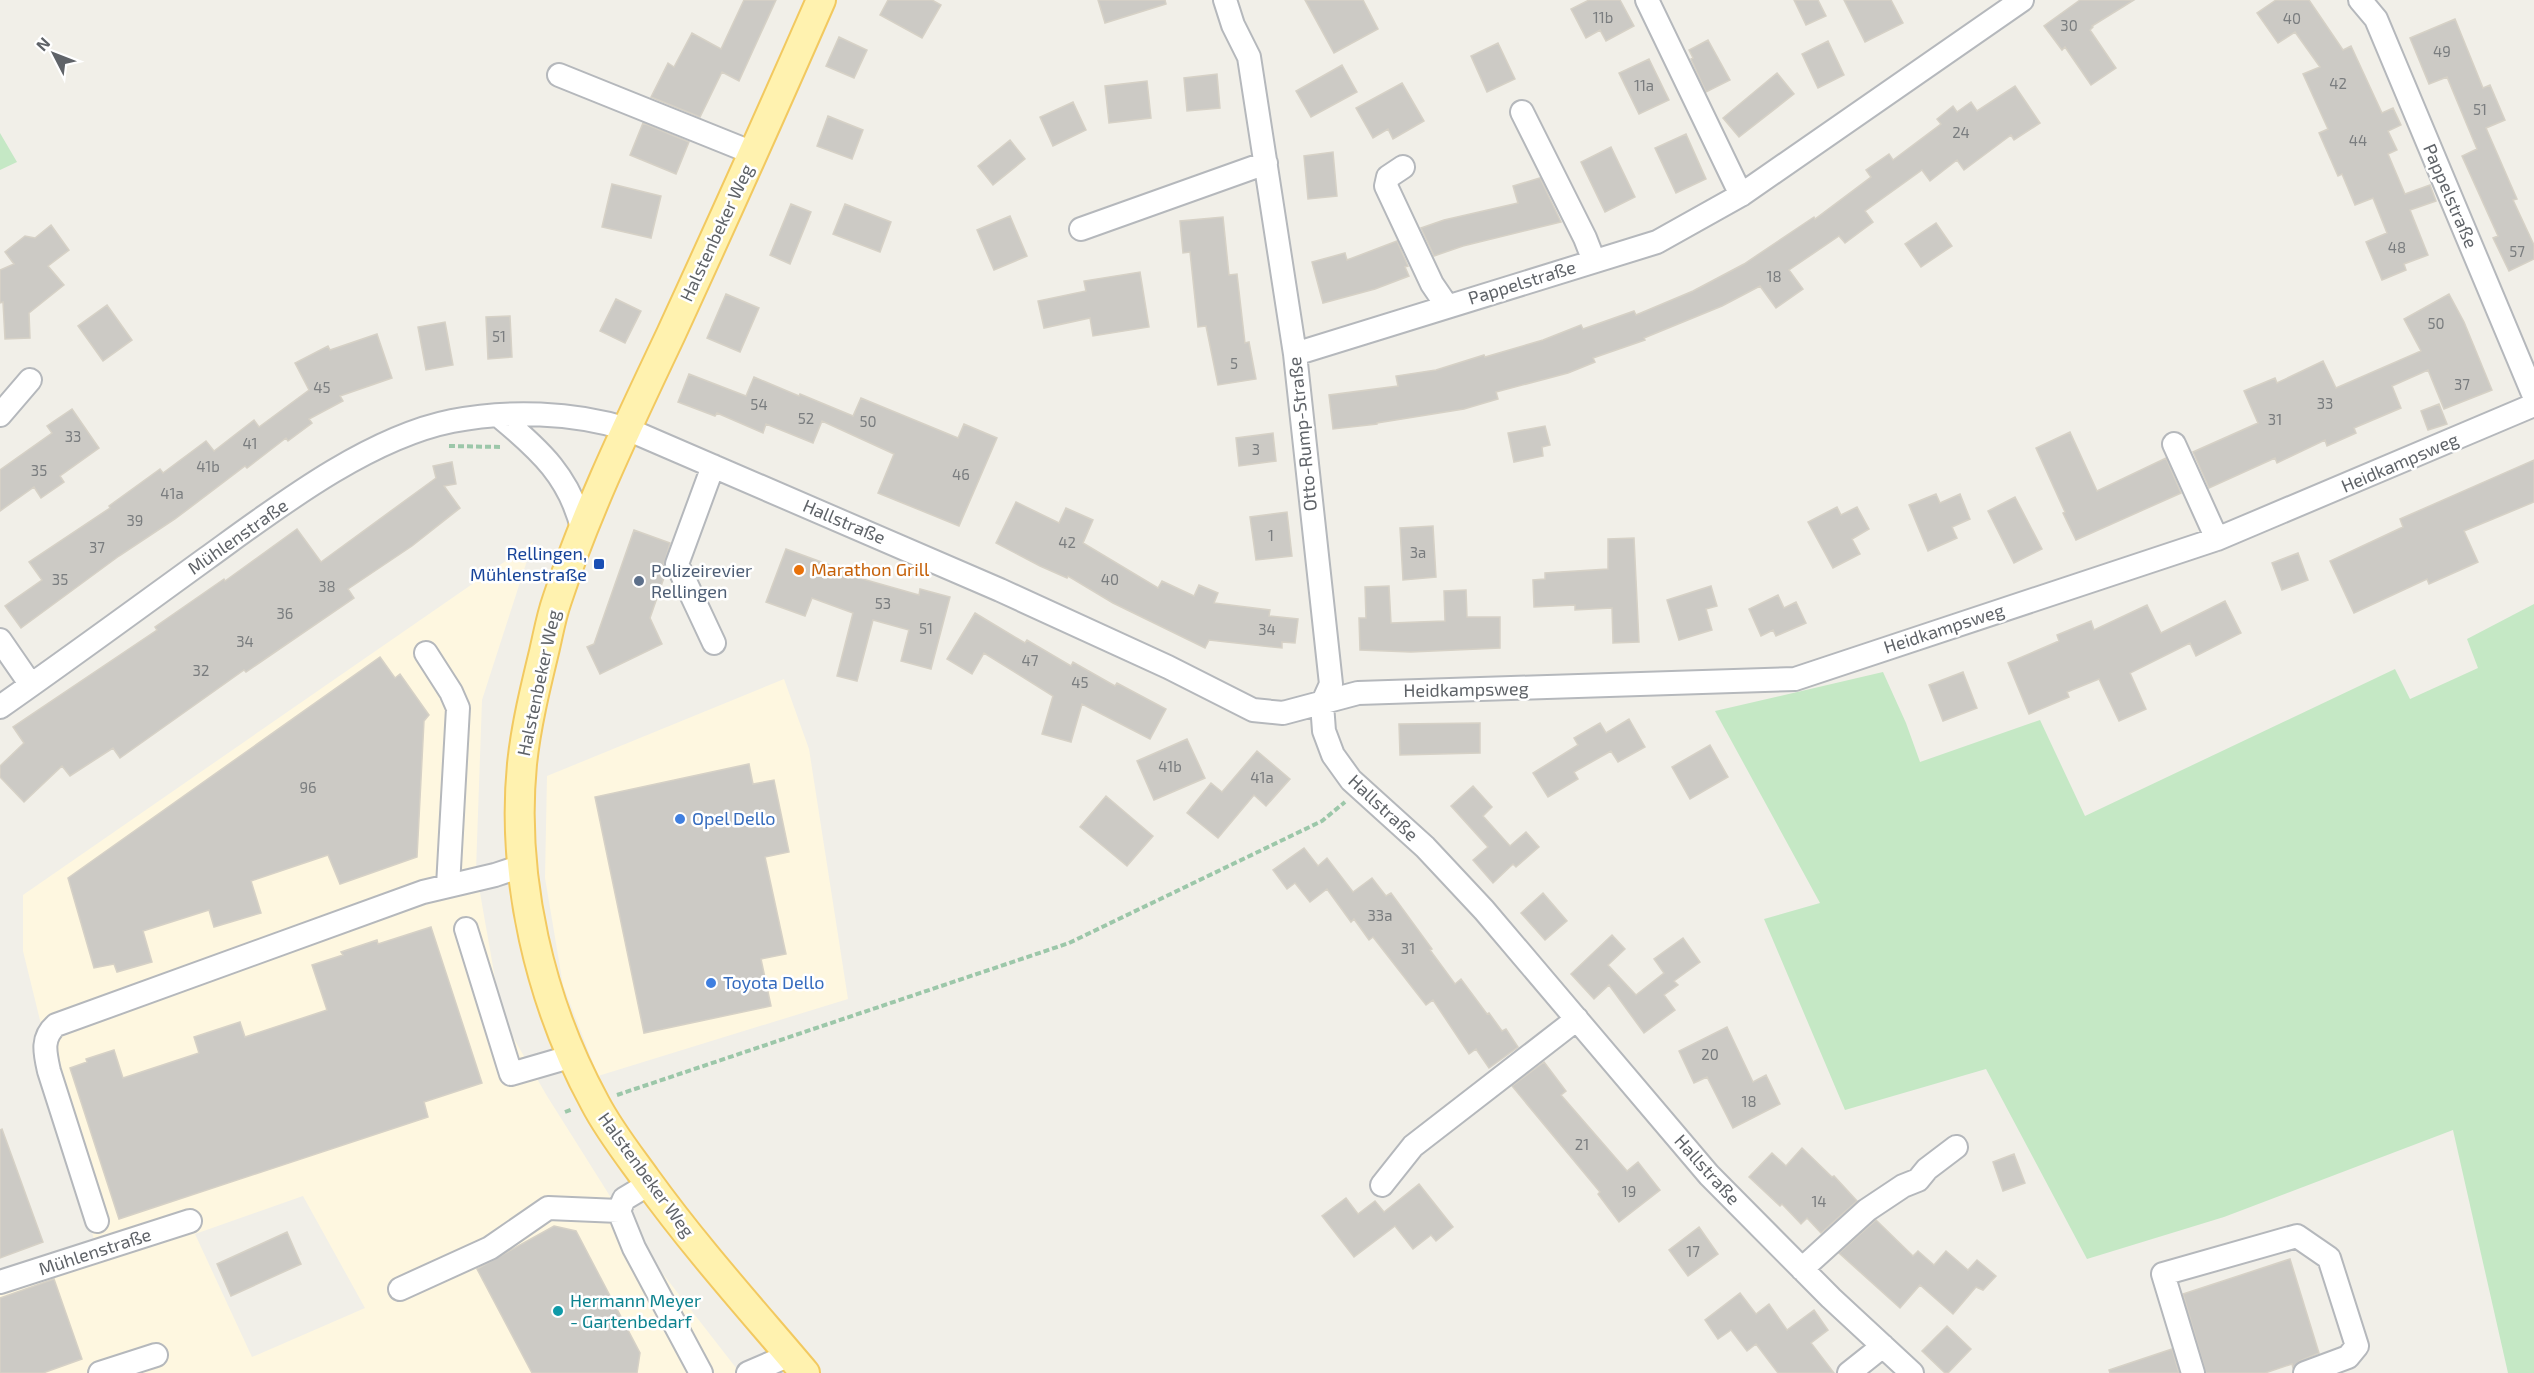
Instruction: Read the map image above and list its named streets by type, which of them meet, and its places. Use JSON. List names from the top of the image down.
{
  "streets": {
    "main road": ["Halstenbeker Weg"],
    "street": [
      "Pappelstraße",
      "Otto-Rump-Straße",
      "Heidkampsweg",
      "Hallstraße",
      "Mühlenstraße"
    ]
  },
  "crossings": [
    ["Pappelstraße", "Otto-Rump-Straße"],
    ["Halstenbeker Weg", "Hallstraße"],
    ["Halstenbeker Weg", "Mühlenstraße"],
    ["Otto-Rump-Straße", "Heidkampsweg"],
    ["Otto-Rump-Straße", "Hallstraße"],
    ["Heidkampsweg", "Hallstraße"],
    ["Hallstraße", "Mühlenstraße"]
  ],
  "places": {
    "transit": ["Rellingen, Mühlenstraße"],
    "other": [
      "Marathon Grill",
      "Polizeirevier Rellingen",
      "Opel Dello",
      "Toyota Dello",
      "Hermann Meyer - Gartenbedarf"
    ]
  },
  "house_numbers": [
    "11b",
    "40",
    "30",
    "49",
    "42",
    "11a",
    "51",
    "24",
    "44",
    "48",
    "57",
    "18",
    "50",
    "51",
    "5",
    "37",
    "45",
    "33",
    "54",
    "52",
    "31",
    "50",
    "33",
    "41",
    "3",
    "41b",
    "35",
    "46",
    "41a",
    "39",
    "1",
    "42",
    "37",
    "3a",
    "35",
    "40",
    "38",
    "53",
    "36",
    "51",
    "34",
    "34",
    "47",
    "32",
    "45",
    "41b",
    "41a",
    "96",
    "33a",
    "31",
    "20",
    "18",
    "21",
    "19",
    "14",
    "17"
  ],
  "north": "top left"
}
